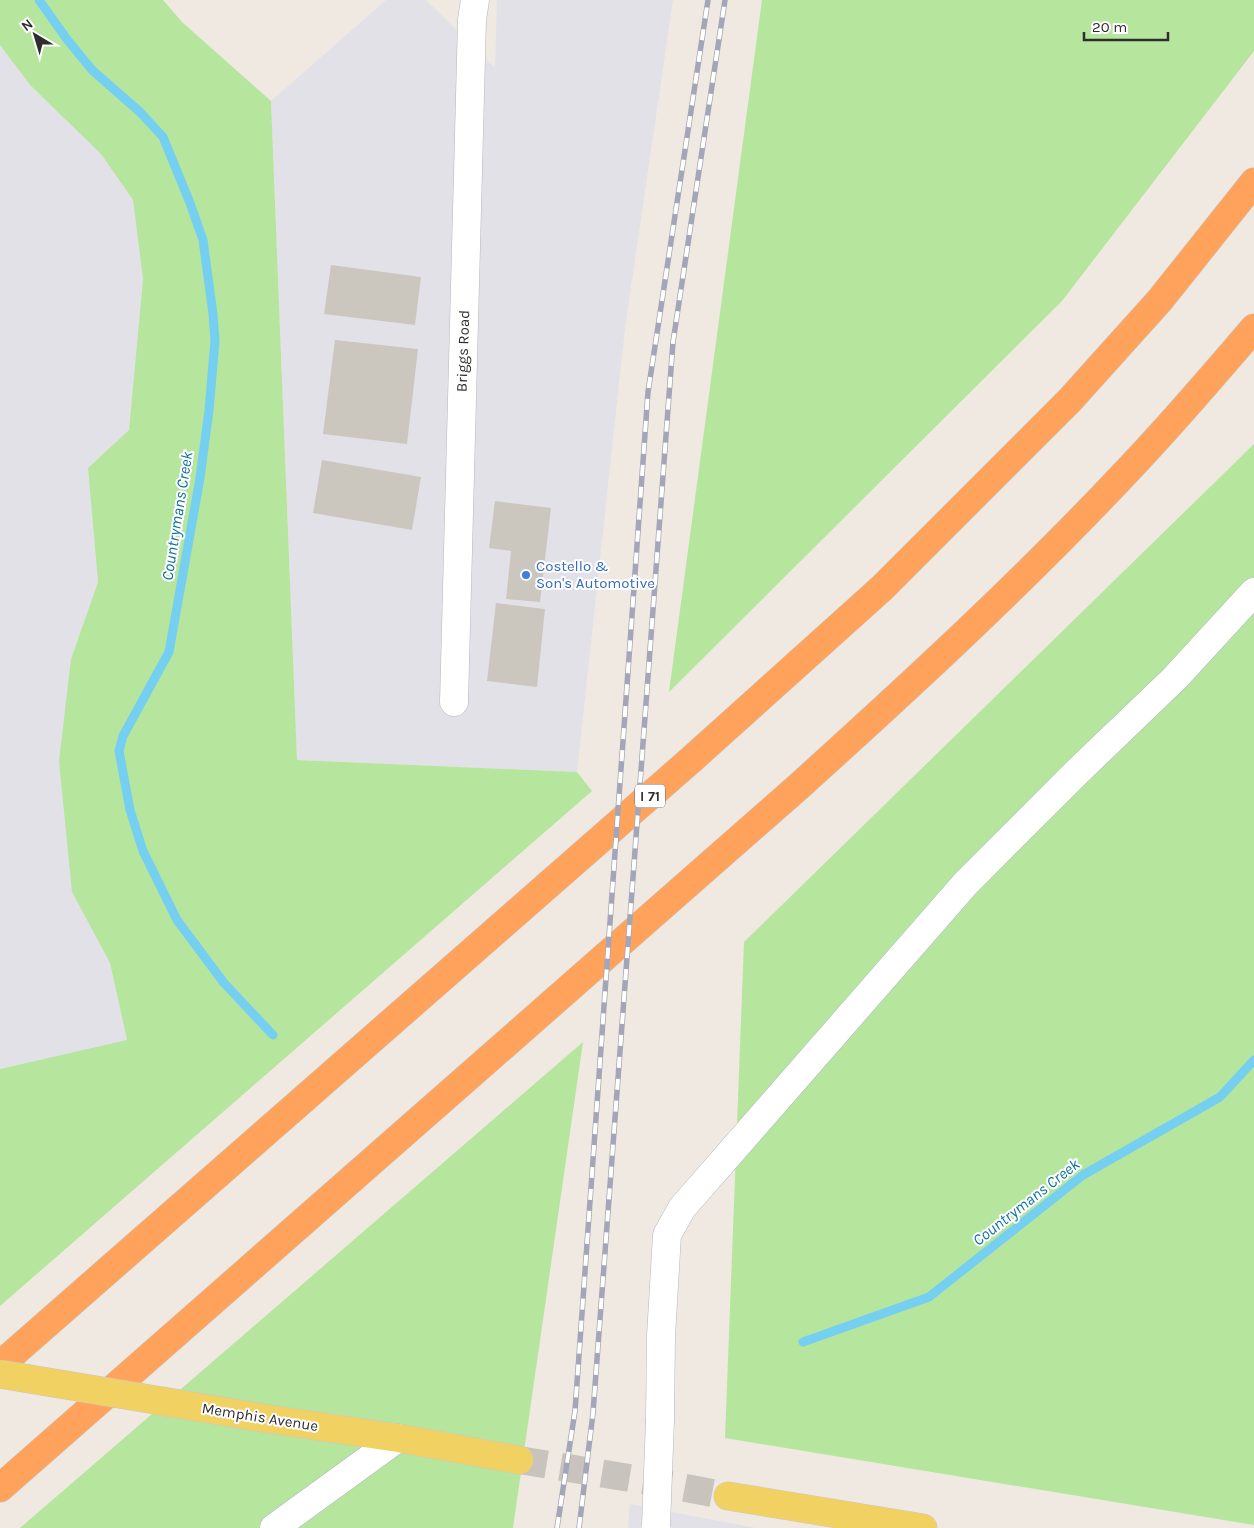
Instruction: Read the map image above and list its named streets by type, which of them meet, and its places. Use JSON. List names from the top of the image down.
{
  "streets": {
    "highway": ["I 71"],
    "main road": ["Memphis Avenue"],
    "street": ["Briggs Road"]
  },
  "water": ["Countrymans Creek"],
  "places": ["Costello & Son's Automotive"],
  "scale_bar": "20 m",
  "north": "top left"
}
